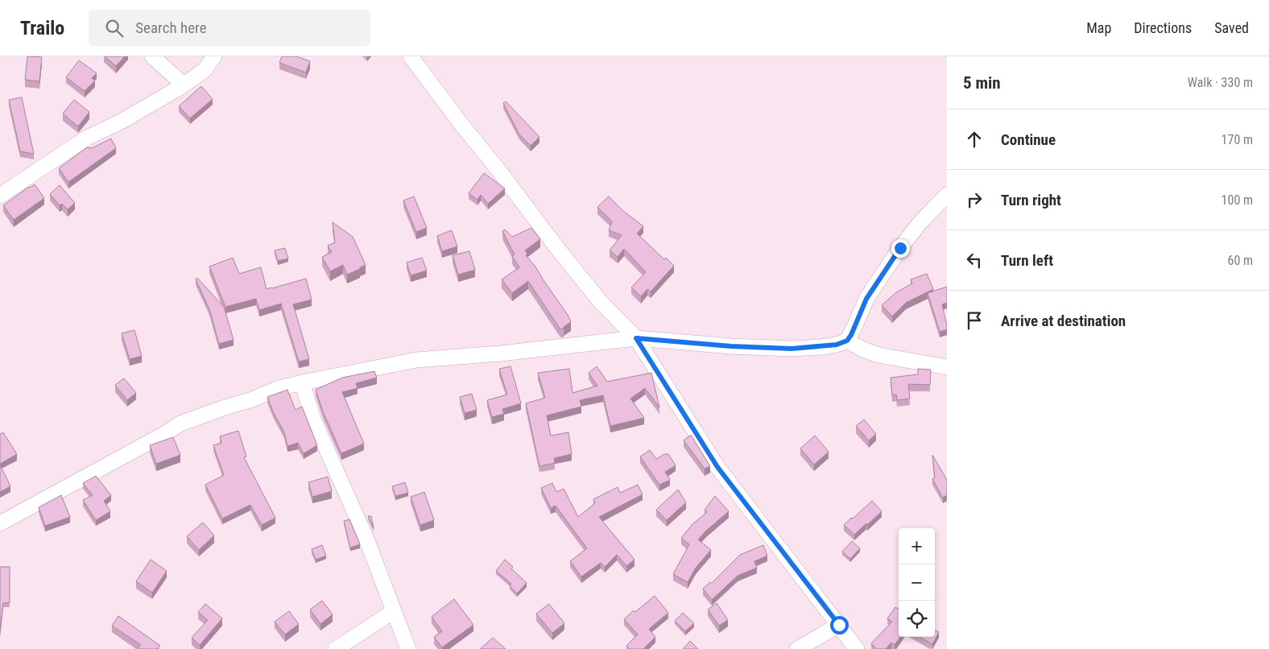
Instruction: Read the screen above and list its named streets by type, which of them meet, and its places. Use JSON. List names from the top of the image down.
{
  "page": {
    "header": "Trailo",
    "search": "Search here",
    "nav": ["Map", "Directions", "Saved"],
    "heading": ["5 min", "Walk · 330 m"],
    "list": [
      ["Continue", "170 m"],
      ["Turn right", "100 m"],
      ["Turn left", "60 m"],
      "Arrive at destination"
    ],
    "map_buttons": ["+", "−"]
  }
}
